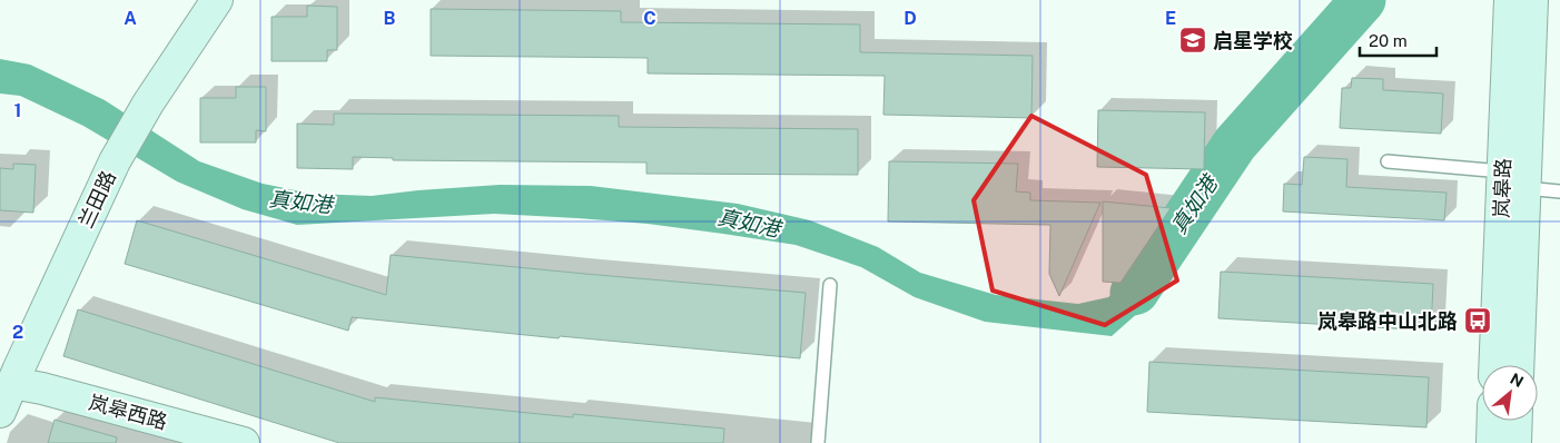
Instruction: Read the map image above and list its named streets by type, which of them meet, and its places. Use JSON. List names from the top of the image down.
{
  "streets": {
    "main road": ["岚皋路", "兰田路", "岚皋西路"]
  },
  "crossings": [
    ["兰田路", "岚皋西路"]
  ],
  "water": ["真如港"],
  "places": {
    "school or university": ["启星学校"],
    "bus stop": ["岚皋路中山北路"]
  },
  "scale_bar": "20 m",
  "north": "top right",
  "grid": {
    "columns": [
      "A",
      "B",
      "C",
      "D",
      "E"
    ],
    "rows": ["1", "2"]
  }
}
